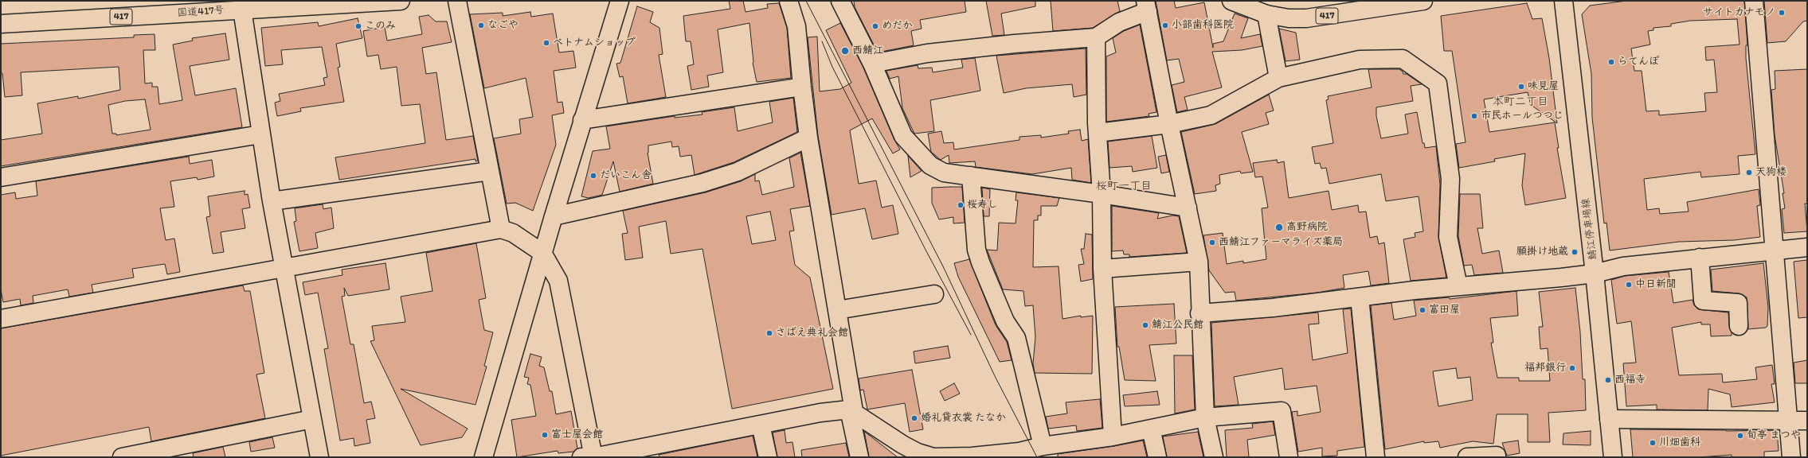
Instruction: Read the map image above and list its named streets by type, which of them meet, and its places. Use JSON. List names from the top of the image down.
{
  "streets": {
    "main road": ["国道417号", "417", "鯖江停車場線"]
  },
  "districts": ["本町二丁目", "桜町一丁目"],
  "places": [
    "サイトカナモノ",
    "なごや",
    "小部歯科医院",
    "このみ",
    "めだか",
    "ベトナムショップ",
    "西鯖江",
    "らてんぽ",
    "味見屋",
    "市民ホールつつじ",
    "天狗楼",
    "だいこん舎",
    "桜寿し",
    "高野病院",
    "西鯖江ファーマライズ薬局",
    "願掛け地蔵",
    "中日新聞",
    "富田屋",
    "鯖江公民館",
    "さばえ典礼会館",
    "福邦銀行",
    "西福寺",
    "婚礼貸衣裳 たなか",
    "富士屋会館",
    "旬亭 まつや",
    "川畑歯科"
  ]
}
